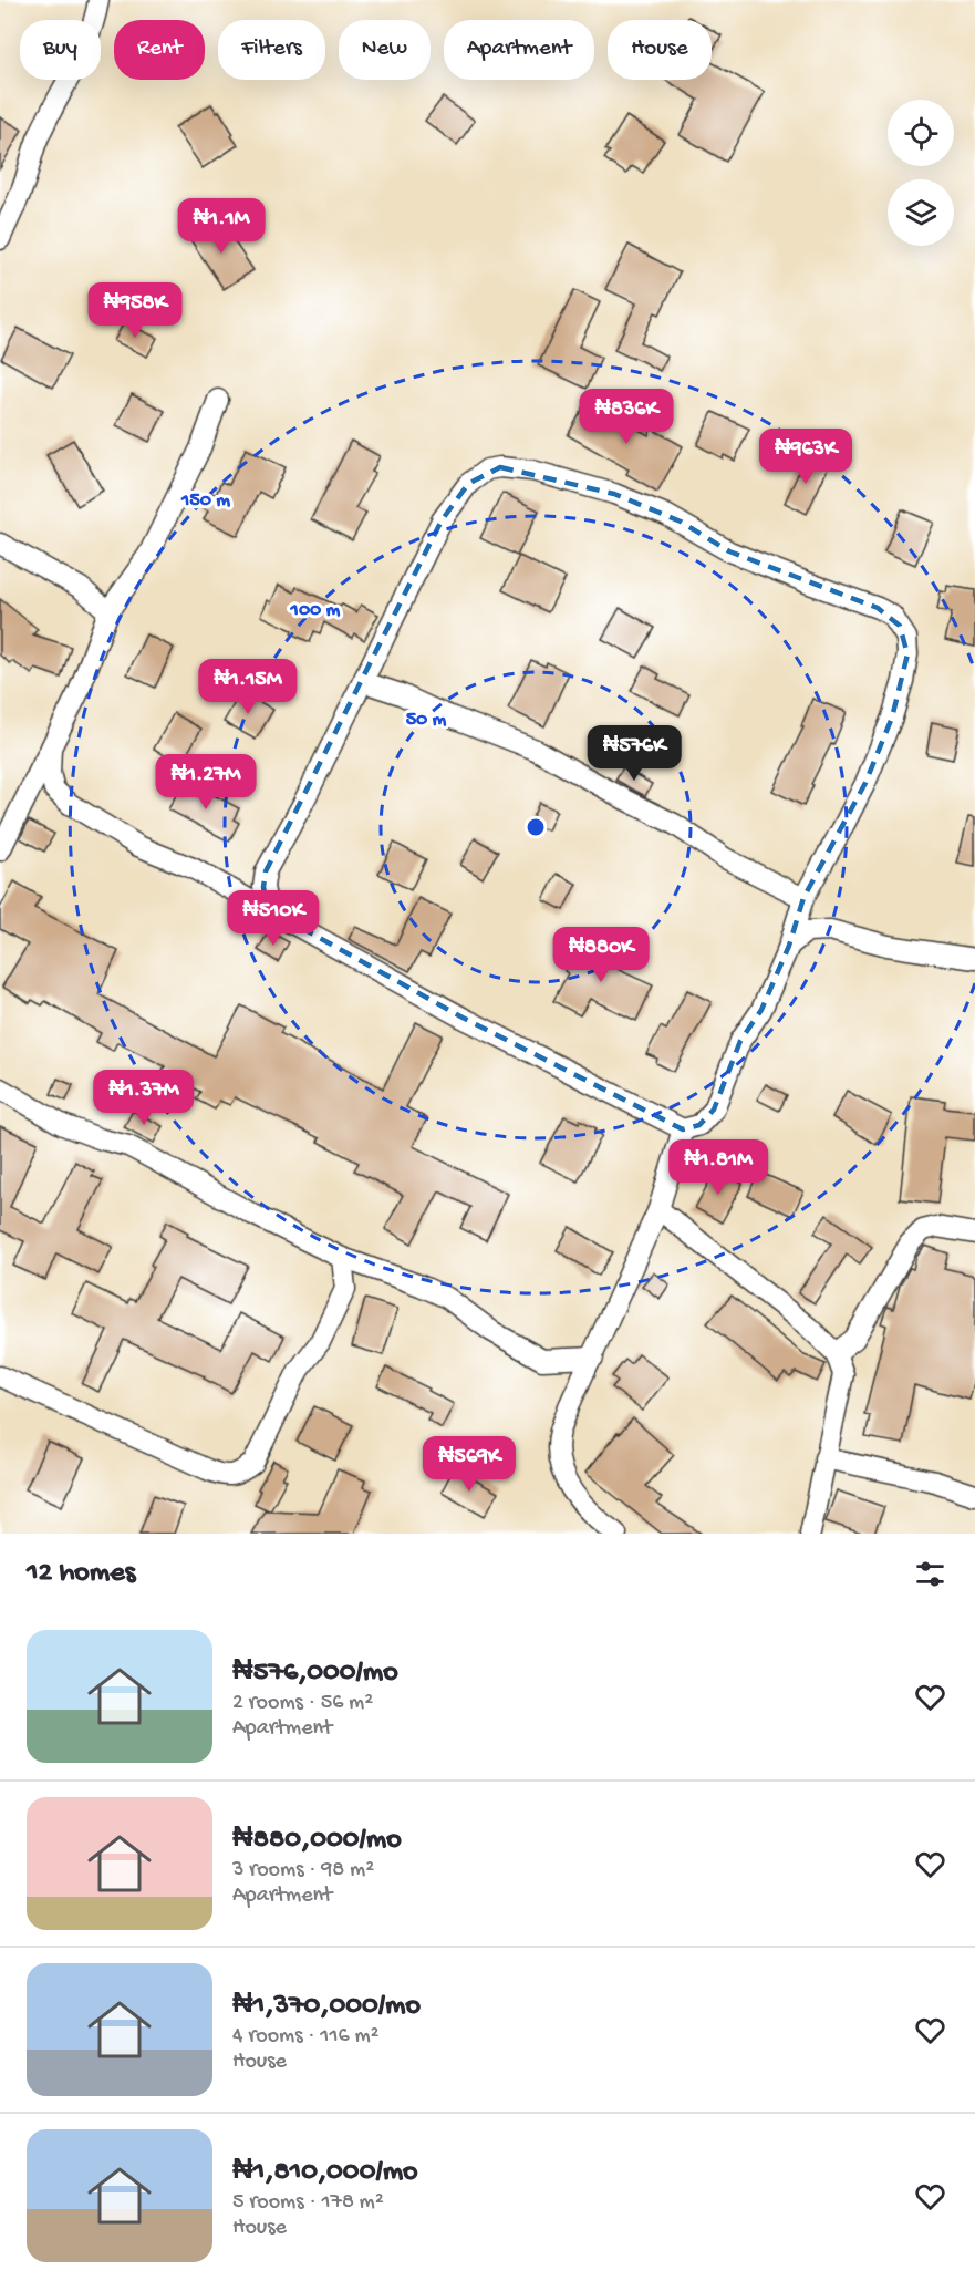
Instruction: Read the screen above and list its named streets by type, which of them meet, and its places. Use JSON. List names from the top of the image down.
{
  "page": {
    "chip": [
      "Buy",
      "Rent",
      "Filters",
      "New",
      "Apartment",
      "House"
    ],
    "price": [
      "₦1.1M",
      "₦958K",
      "₦836K",
      "₦963K",
      "₦1.15M",
      "₦576K",
      "₦1.27M",
      "₦510K",
      "₦880K",
      "₦1.37M",
      "₦1.81M",
      "₦569K"
    ],
    "heading": "12 homes",
    "list": [
      {
        "name": "₦576,000/mo",
        "note": "2 rooms · 56 m² · Apartment"
      },
      {
        "name": "₦880,000/mo",
        "note": "3 rooms · 98 m² · Apartment"
      },
      {
        "name": "₦1,370,000/mo",
        "note": "4 rooms · 116 m² · House"
      },
      {
        "name": "₦1,810,000/mo",
        "note": "5 rooms · 178 m² · House"
      }
    ]
  },
  "rings": ["150 m", "100 m", "50 m"]
}
